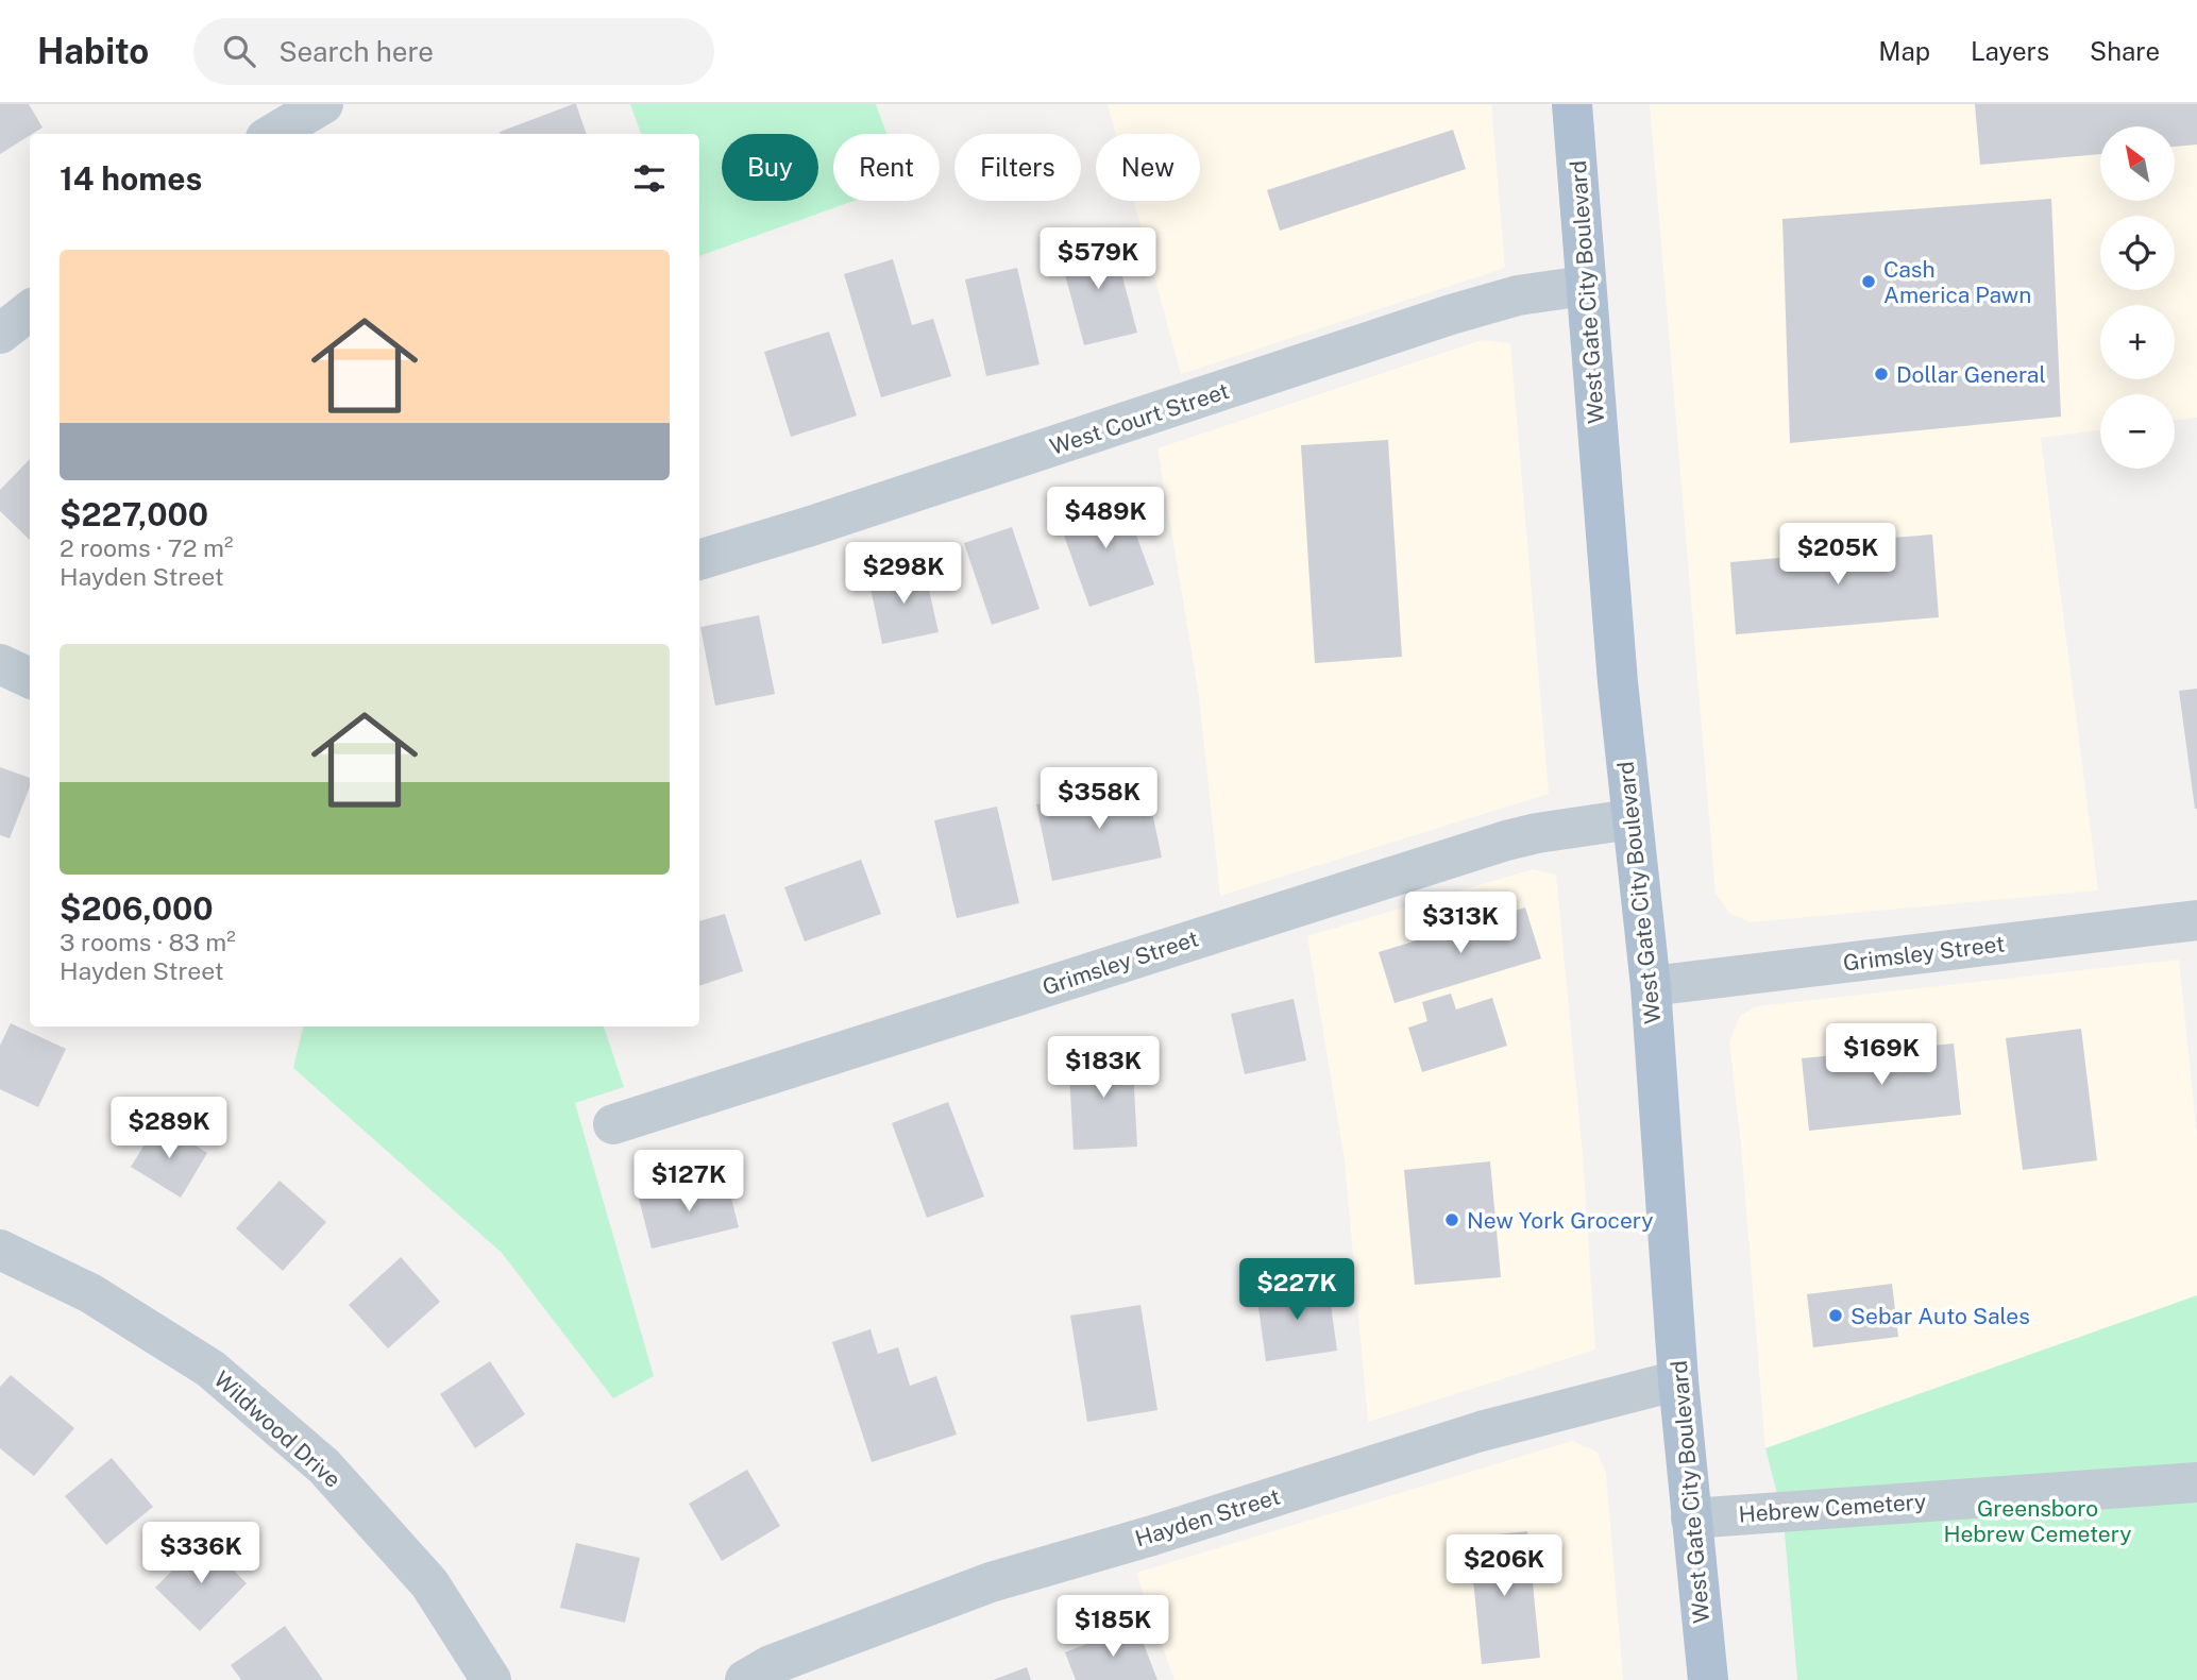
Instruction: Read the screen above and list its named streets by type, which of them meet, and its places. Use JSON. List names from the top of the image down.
{
  "streets": {
    "main road": ["West Gate City Boulevard"],
    "street": [
      "West Court Street",
      "Grimsley Street",
      "Wildwood Drive",
      "Hebrew Cemetery",
      "Hayden Street"
    ]
  },
  "crossings": [
    ["West Gate City Boulevard", "West Court Street"],
    ["West Gate City Boulevard", "Grimsley Street"],
    ["West Gate City Boulevard", "Hebrew Cemetery"],
    ["West Gate City Boulevard", "Hayden Street"]
  ],
  "parks": ["Greensboro Hebrew Cemetery"],
  "places": [
    "Cash America Pawn",
    "Dollar General",
    "New York Grocery",
    "Sebar Auto Sales"
  ],
  "north": "top left",
  "page": {
    "header": "Habito",
    "search": "Search here",
    "nav": ["Map", "Layers", "Share"],
    "map_buttons": ["+", "−"],
    "chip": [
      "Buy",
      "Rent",
      "Filters",
      "New"
    ],
    "heading": "14 homes",
    "list": [
      {
        "name": "$227,000",
        "note": "2 rooms · 72 m² · Hayden Street"
      },
      {
        "name": "$206,000",
        "note": "3 rooms · 83 m² · Hayden Street"
      }
    ],
    "price": [
      "$579K",
      "$489K",
      "$205K",
      "$298K",
      "$358K",
      "$313K",
      "$169K",
      "$183K",
      "$289K",
      "$127K",
      "$227K",
      "$336K",
      "$206K",
      "$185K"
    ]
  }
}
